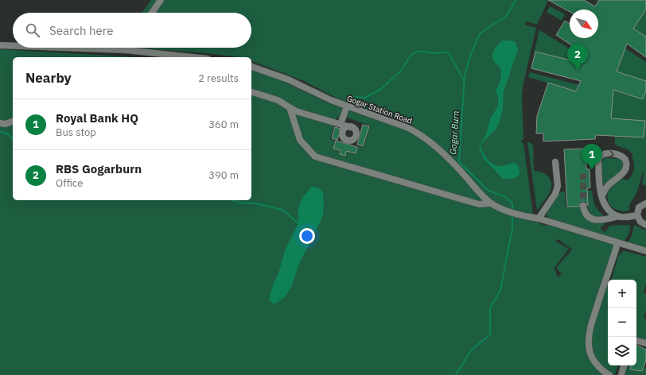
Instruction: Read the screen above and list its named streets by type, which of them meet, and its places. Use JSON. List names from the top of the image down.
{
  "streets": {
    "street": ["Gogar Station Road"]
  },
  "water": ["Gogar Burn"],
  "north": "bottom right",
  "page": {
    "search": "Search here",
    "pins": ["2", "1"],
    "heading": ["Nearby", "2 results"],
    "list": [
      {
        "mark": "1",
        "name": "Royal Bank HQ",
        "note": "Bus stop",
        "value": "360 m"
      },
      {
        "mark": "2",
        "name": "RBS Gogarburn",
        "note": "Office",
        "value": "390 m"
      }
    ],
    "map_buttons": ["+", "−"]
  }
}
